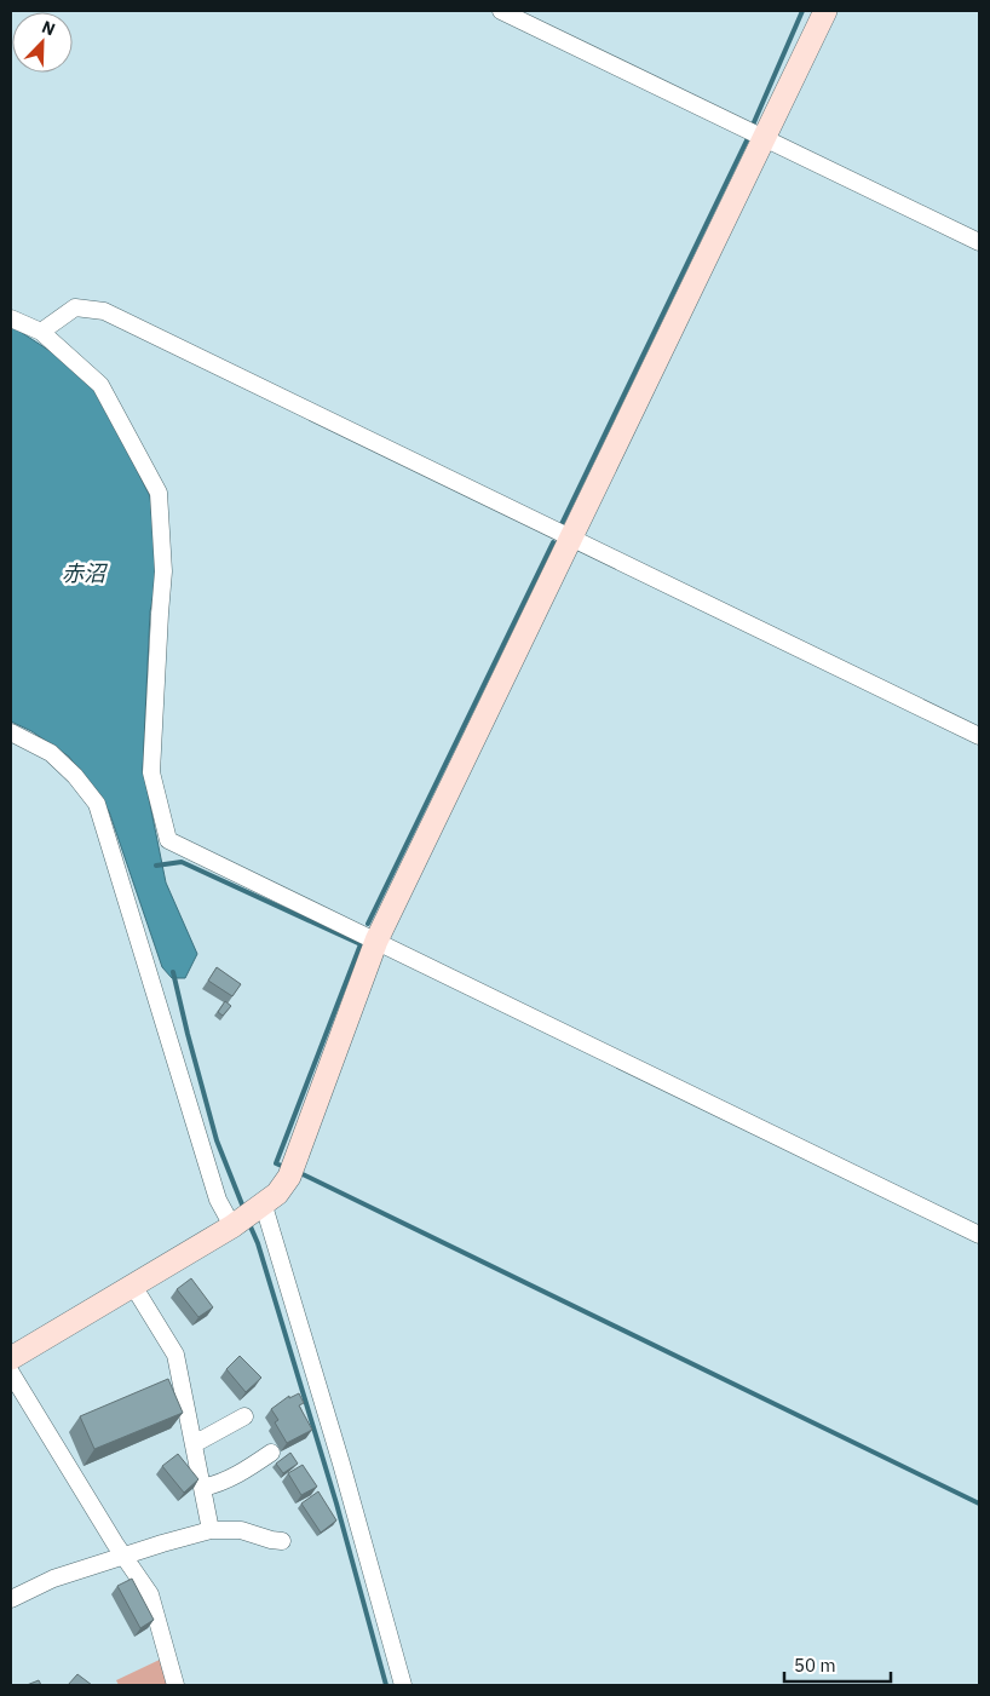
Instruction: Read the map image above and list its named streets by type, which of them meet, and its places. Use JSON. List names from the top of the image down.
{
  "water": ["赤沼"],
  "scale_bar": "50 m",
  "north": "top right"
}
